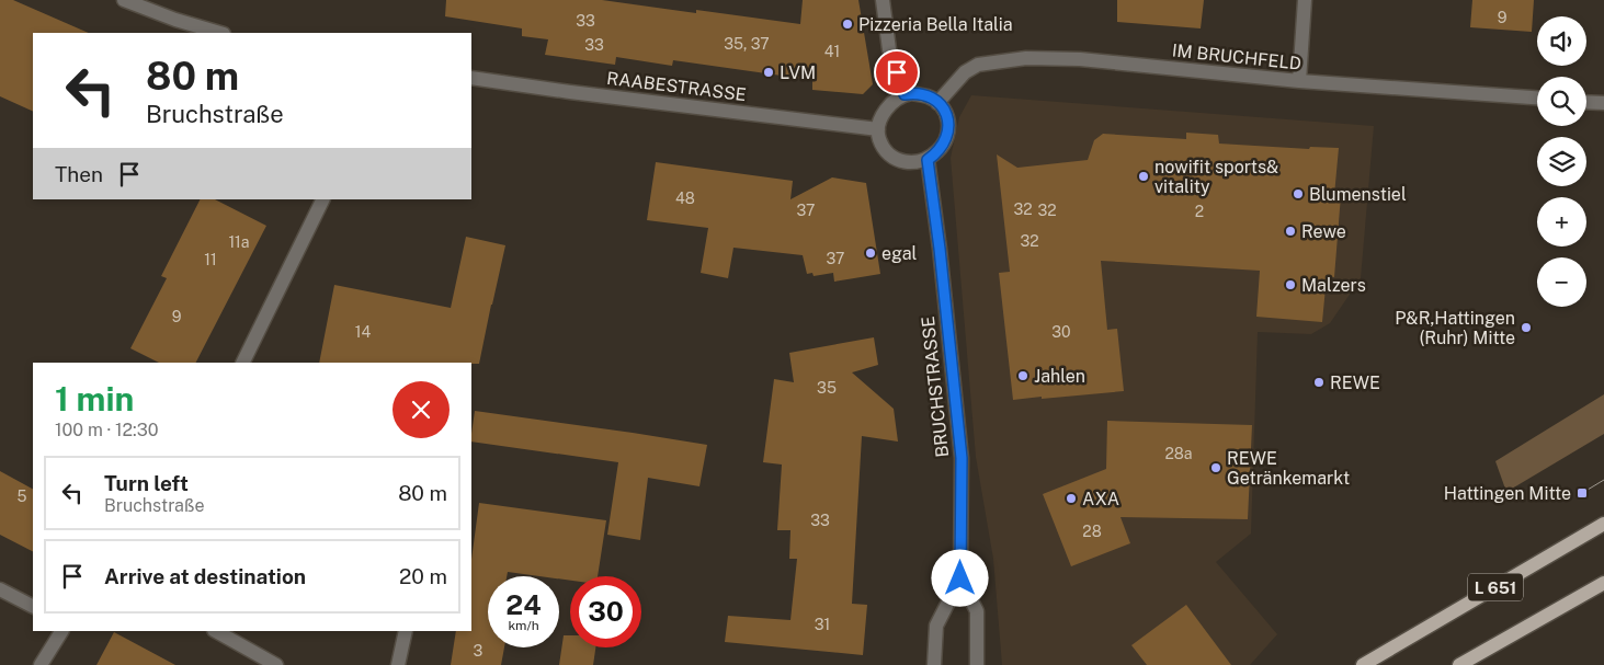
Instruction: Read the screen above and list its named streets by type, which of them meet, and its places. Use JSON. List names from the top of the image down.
{
  "streets": {
    "main road": ["L 651"],
    "street": ["IM BRUCHFELD", "RAABESTRASSE", "BRUCHSTRASSE"]
  },
  "crossings": [
    ["IM BRUCHFELD", "RAABESTRASSE"],
    ["IM BRUCHFELD", "BRUCHSTRASSE"],
    ["RAABESTRASSE", "BRUCHSTRASSE"]
  ],
  "places": {
    "other": [
      "Pizzeria Bella Italia",
      "LVM",
      "nowifit sports& vitality",
      "Blumenstiel",
      "Rewe",
      "egal",
      "Malzers",
      "P&R,Hattingen (Ruhr) Mitte",
      "Jahlen",
      "REWE",
      "REWE Getränkemarkt",
      "AXA"
    ],
    "transit": ["Hattingen Mitte"]
  },
  "house_numbers": [
    "9",
    "33",
    "35, 37",
    "33",
    "41",
    "48",
    "32",
    "37",
    "32",
    "2",
    "32",
    "11a",
    "37",
    "11",
    "9",
    "14",
    "30",
    "35",
    "28a",
    "5",
    "33",
    "28",
    "31",
    "3"
  ],
  "page": {
    "map_buttons": ["+", "−"],
    "turn": ["80 m", "Bruchstraße"],
    "then": "Then",
    "heading": ["1 min", "100 m · 12:30"],
    "list": [
      {
        "name": "Turn left",
        "note": "Bruchstraße",
        "value": "80 m"
      },
      {
        "name": "Arrive at destination",
        "value": "20 m"
      }
    ],
    "speed": "24 km/h",
    "limit": "30"
  }
}
